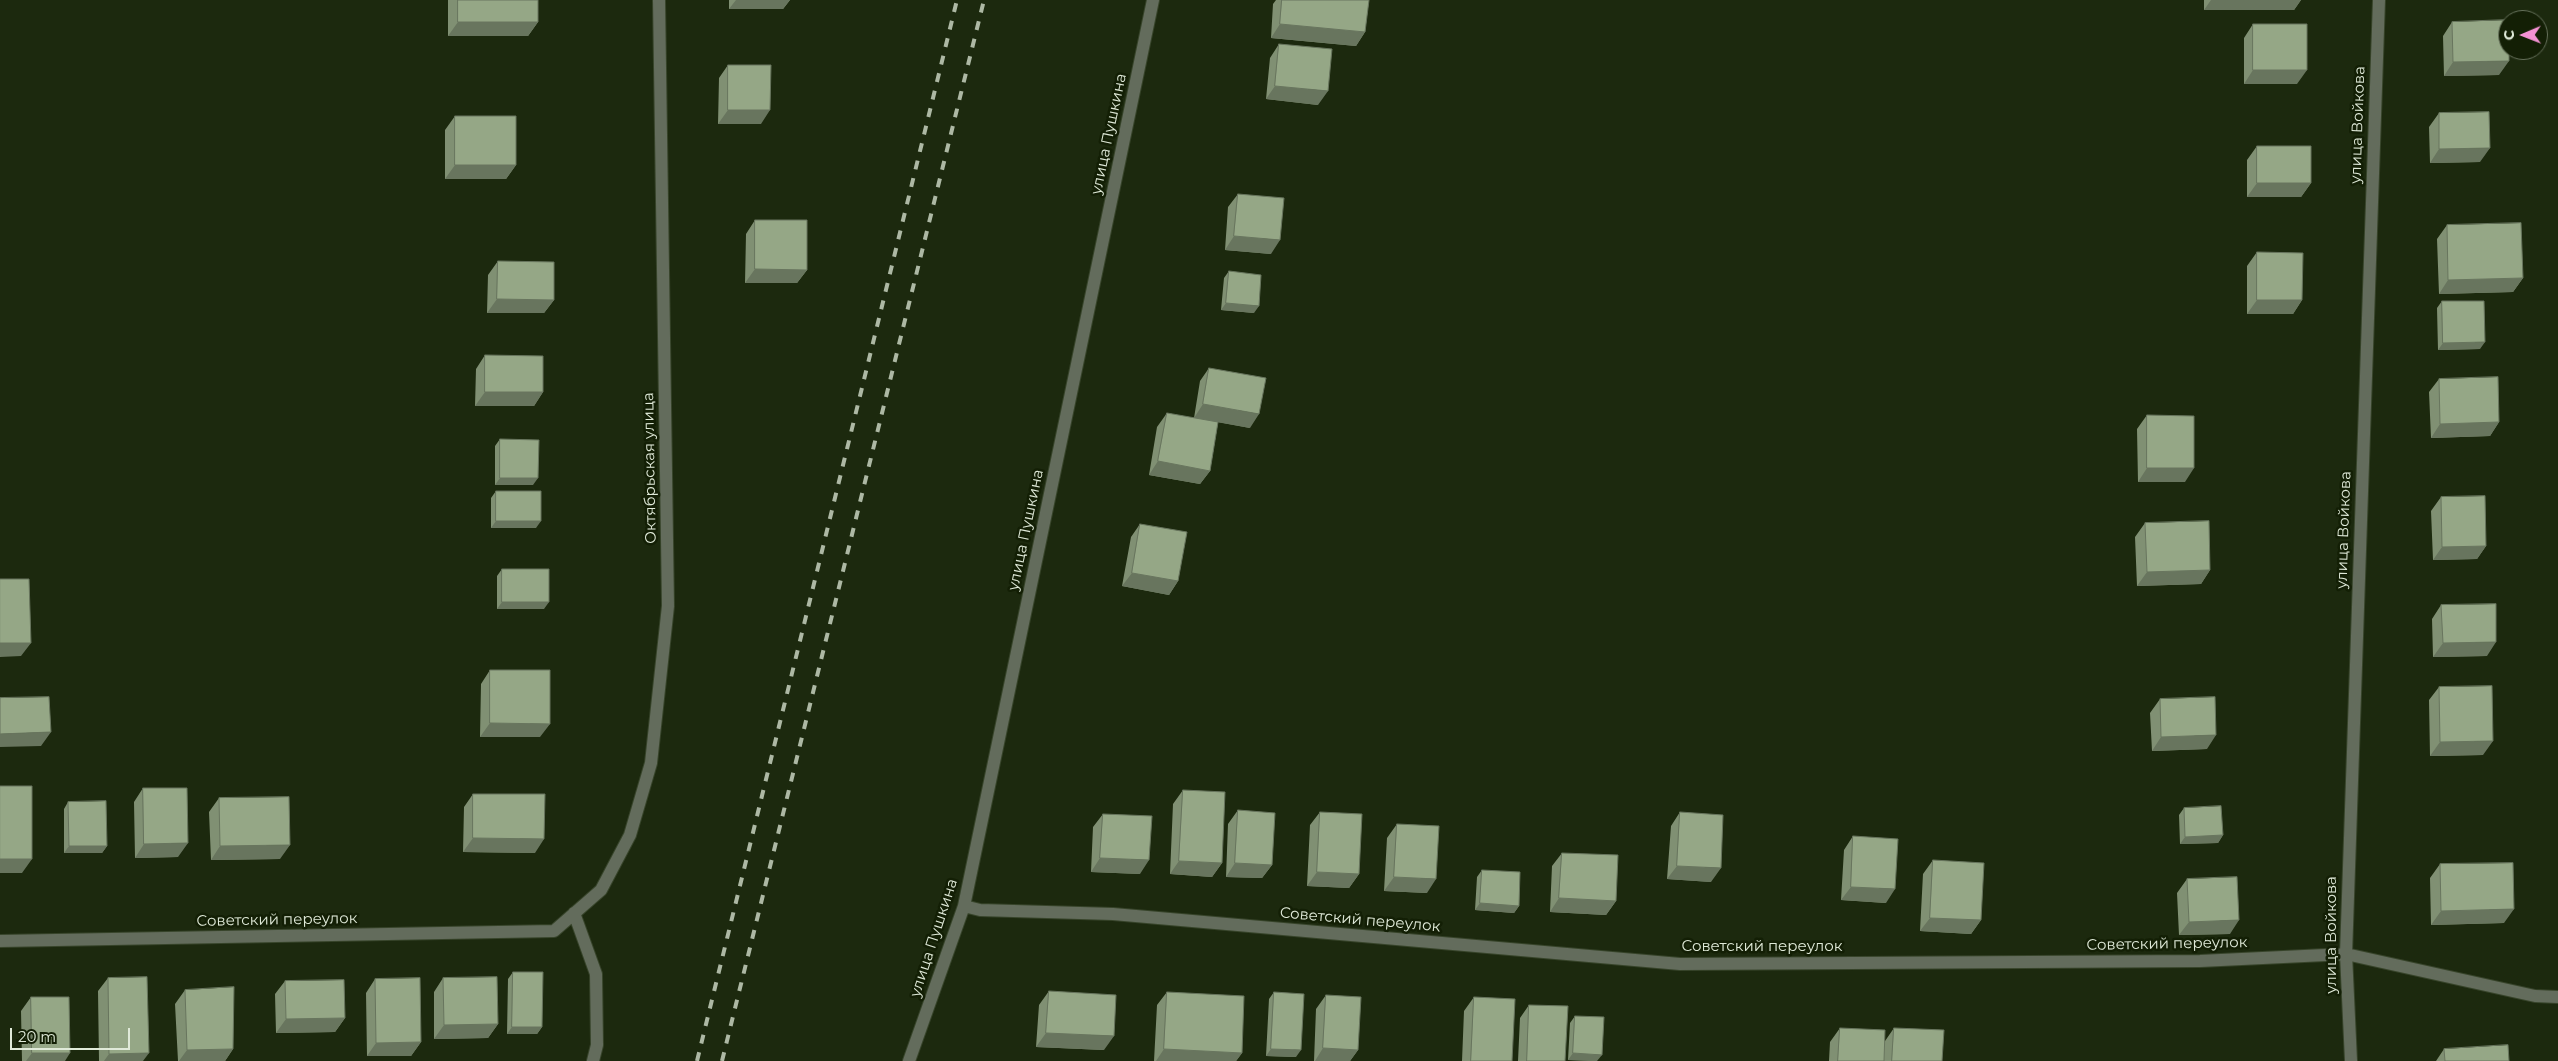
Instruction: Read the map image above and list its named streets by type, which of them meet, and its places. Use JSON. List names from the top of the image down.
{
  "streets": {
    "street": [
      "улица Войкова",
      "улица Пушкина",
      "Октябрьская улица",
      "Советский переулок"
    ]
  },
  "crossings": [
    ["улица Войкова", "Советский переулок"],
    ["улица Пушкина", "Советский переулок"],
    ["Октябрьская улица", "Советский переулок"]
  ],
  "scale_bar": "20 m",
  "north": "left"
}
